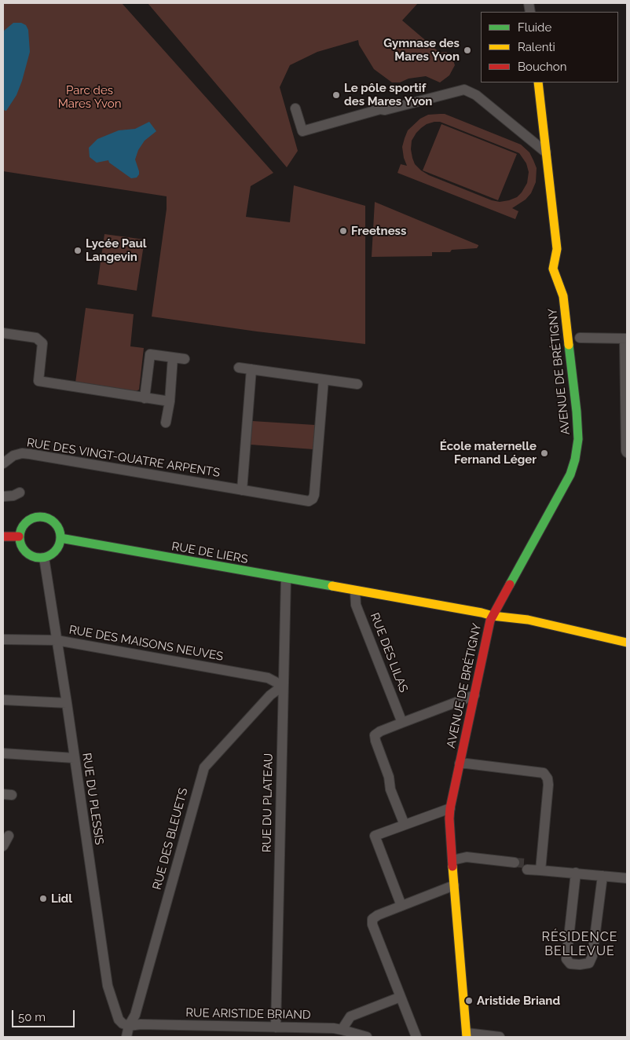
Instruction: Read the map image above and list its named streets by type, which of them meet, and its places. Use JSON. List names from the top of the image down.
{
  "streets": {
    "street": [
      "AVENUE DE BRÉTIGNY",
      "RUE DES VINGT-QUATRE ARPENTS",
      "RUE DE LIERS",
      "RUE DES MAISONS NEUVES",
      "RUE DES LILAS",
      "RUE DU PLESSIS",
      "RUE DU PLATEAU",
      "RUE DES BLEUETS",
      "RUE ARISTIDE BRIAND"
    ]
  },
  "crossings": [
    ["AVENUE DE BRÉTIGNY", "RUE DE LIERS"],
    ["RUE DE LIERS", "RUE DES LILAS"],
    ["RUE DE LIERS", "RUE DU PLESSIS"],
    ["RUE DE LIERS", "RUE DU PLATEAU"],
    ["RUE DES MAISONS NEUVES", "RUE DU PLESSIS"],
    ["RUE DES MAISONS NEUVES", "RUE DU PLATEAU"],
    ["RUE DES MAISONS NEUVES", "RUE DES BLEUETS"],
    ["RUE DU PLESSIS", "RUE DES BLEUETS"],
    ["RUE DU PLESSIS", "RUE ARISTIDE BRIAND"],
    ["RUE DU PLATEAU", "RUE DES BLEUETS"],
    ["RUE DU PLATEAU", "RUE ARISTIDE BRIAND"],
    ["RUE DES BLEUETS", "RUE ARISTIDE BRIAND"]
  ],
  "districts": ["RÉSIDENCE BELLEVUE"],
  "parks": ["Parc des Mares Yvon"],
  "places": [
    "Gymnase des Mares Yvon",
    "Le pôle sportif des Mares Yvon",
    "Freetness",
    "Lycée Paul Langevin",
    "École maternelle Fernand Léger",
    "Lidl",
    "Aristide Briand"
  ],
  "legend": ["Fluide", "Ralenti", "Bouchon"],
  "scale_bar": "50 m"
}
